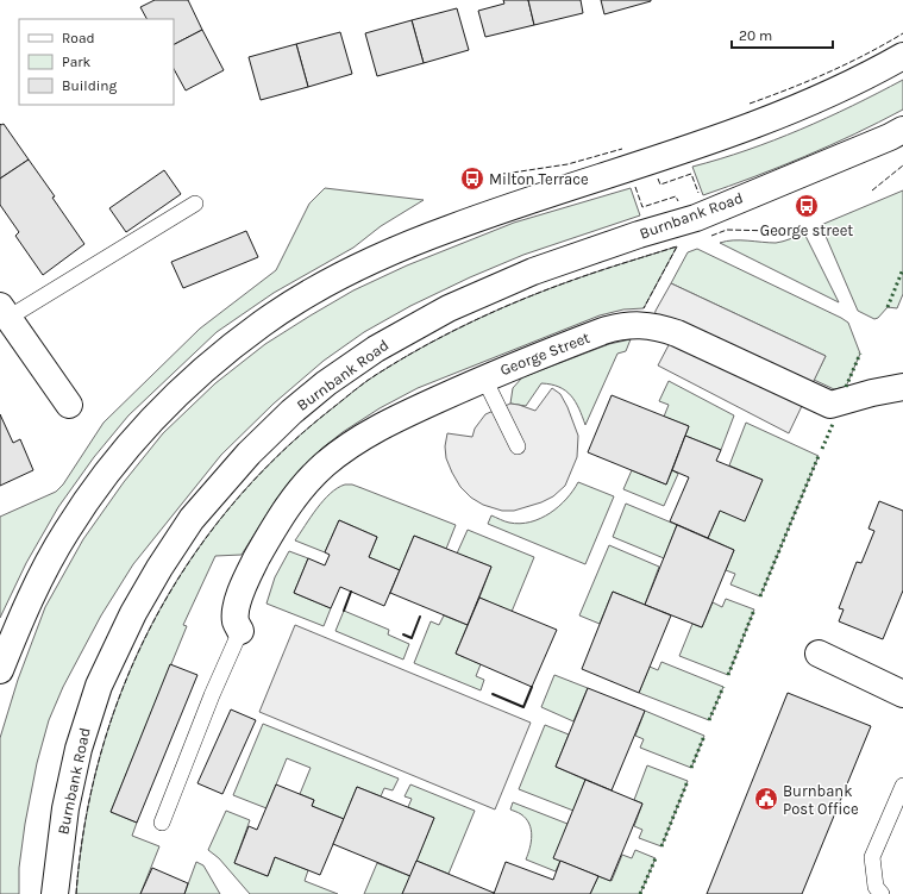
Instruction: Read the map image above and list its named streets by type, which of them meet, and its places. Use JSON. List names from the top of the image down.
{
  "streets": {
    "main road": ["Burnbank Road", "George Street"]
  },
  "places": {
    "bus stop": ["Milton Terrace", "George street"],
    "public building": ["Burnbank Post Office"]
  },
  "legend": ["Road", "Park", "Building"],
  "scale_bar": "20 m"
}
